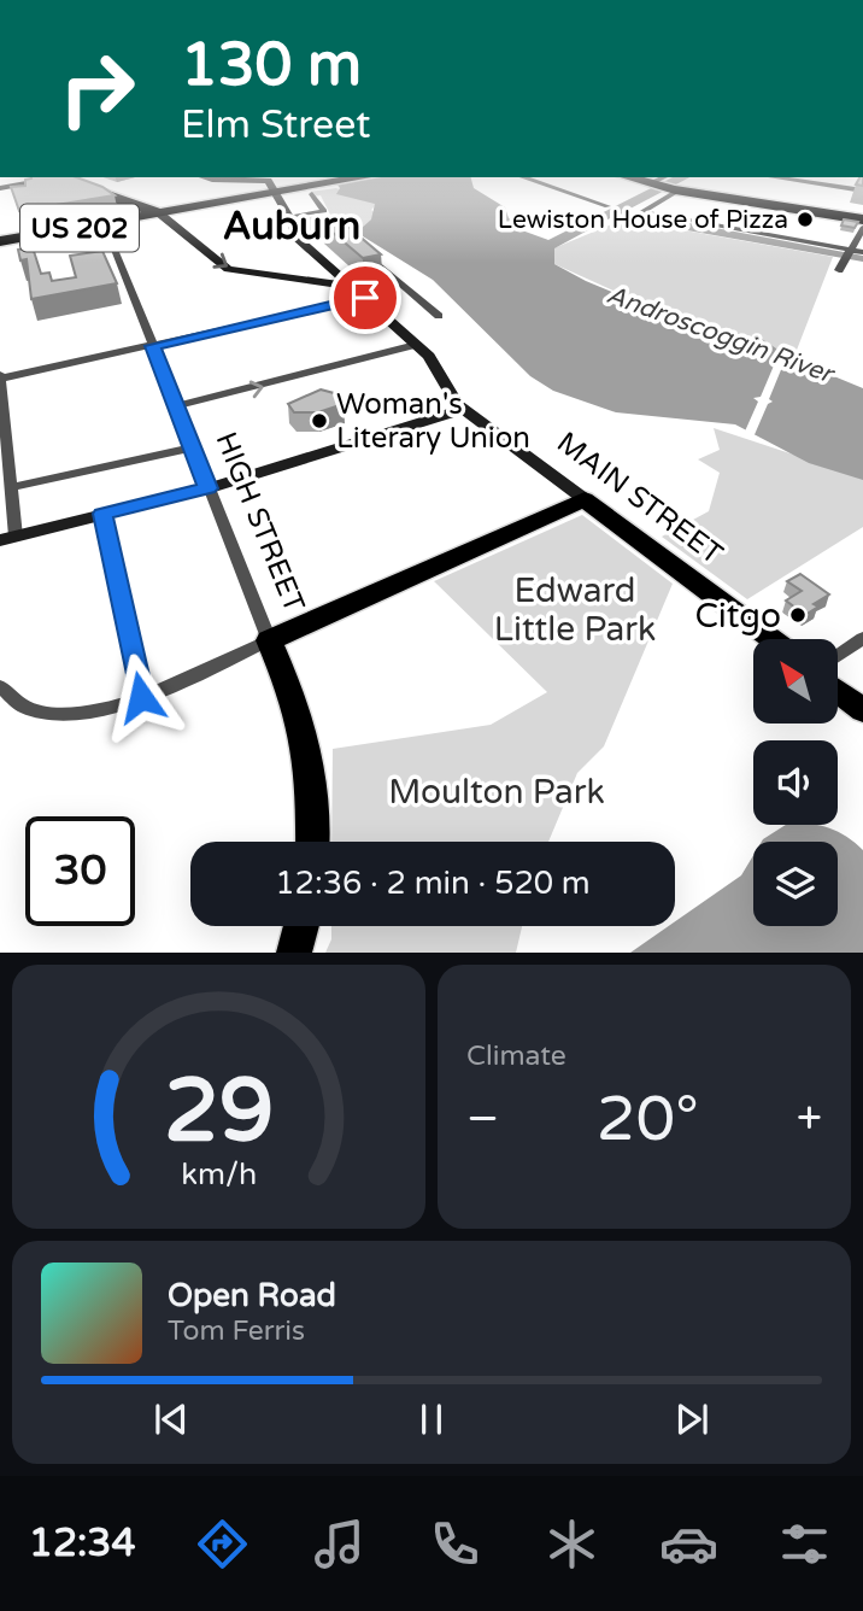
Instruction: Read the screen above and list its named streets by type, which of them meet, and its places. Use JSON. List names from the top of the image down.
{
  "streets": {
    "highway": ["US 202"],
    "main road": ["MAIN STREET", "HIGH STREET"]
  },
  "crossings": [
    ["US 202", "MAIN STREET"],
    ["US 202", "HIGH STREET"]
  ],
  "districts": ["Auburn"],
  "water": ["Androscoggin River"],
  "parks": ["Edward Little Park", "Moulton Park"],
  "places": ["Lewiston House of Pizza", "Woman's Literary Union", "Citgo"],
  "north": "top left",
  "page": {
    "turn": ["130 m", "Elm Street"],
    "limit": "30",
    "trip": "12:36 · 2 min · 520 m",
    "tile": "Climate",
    "heat": ["−", "20°", "+"],
    "song": ["Open Road", "Tom Ferris"],
    "tabs": "12:34",
    "gauge": ["29", "km/h"]
  }
}
